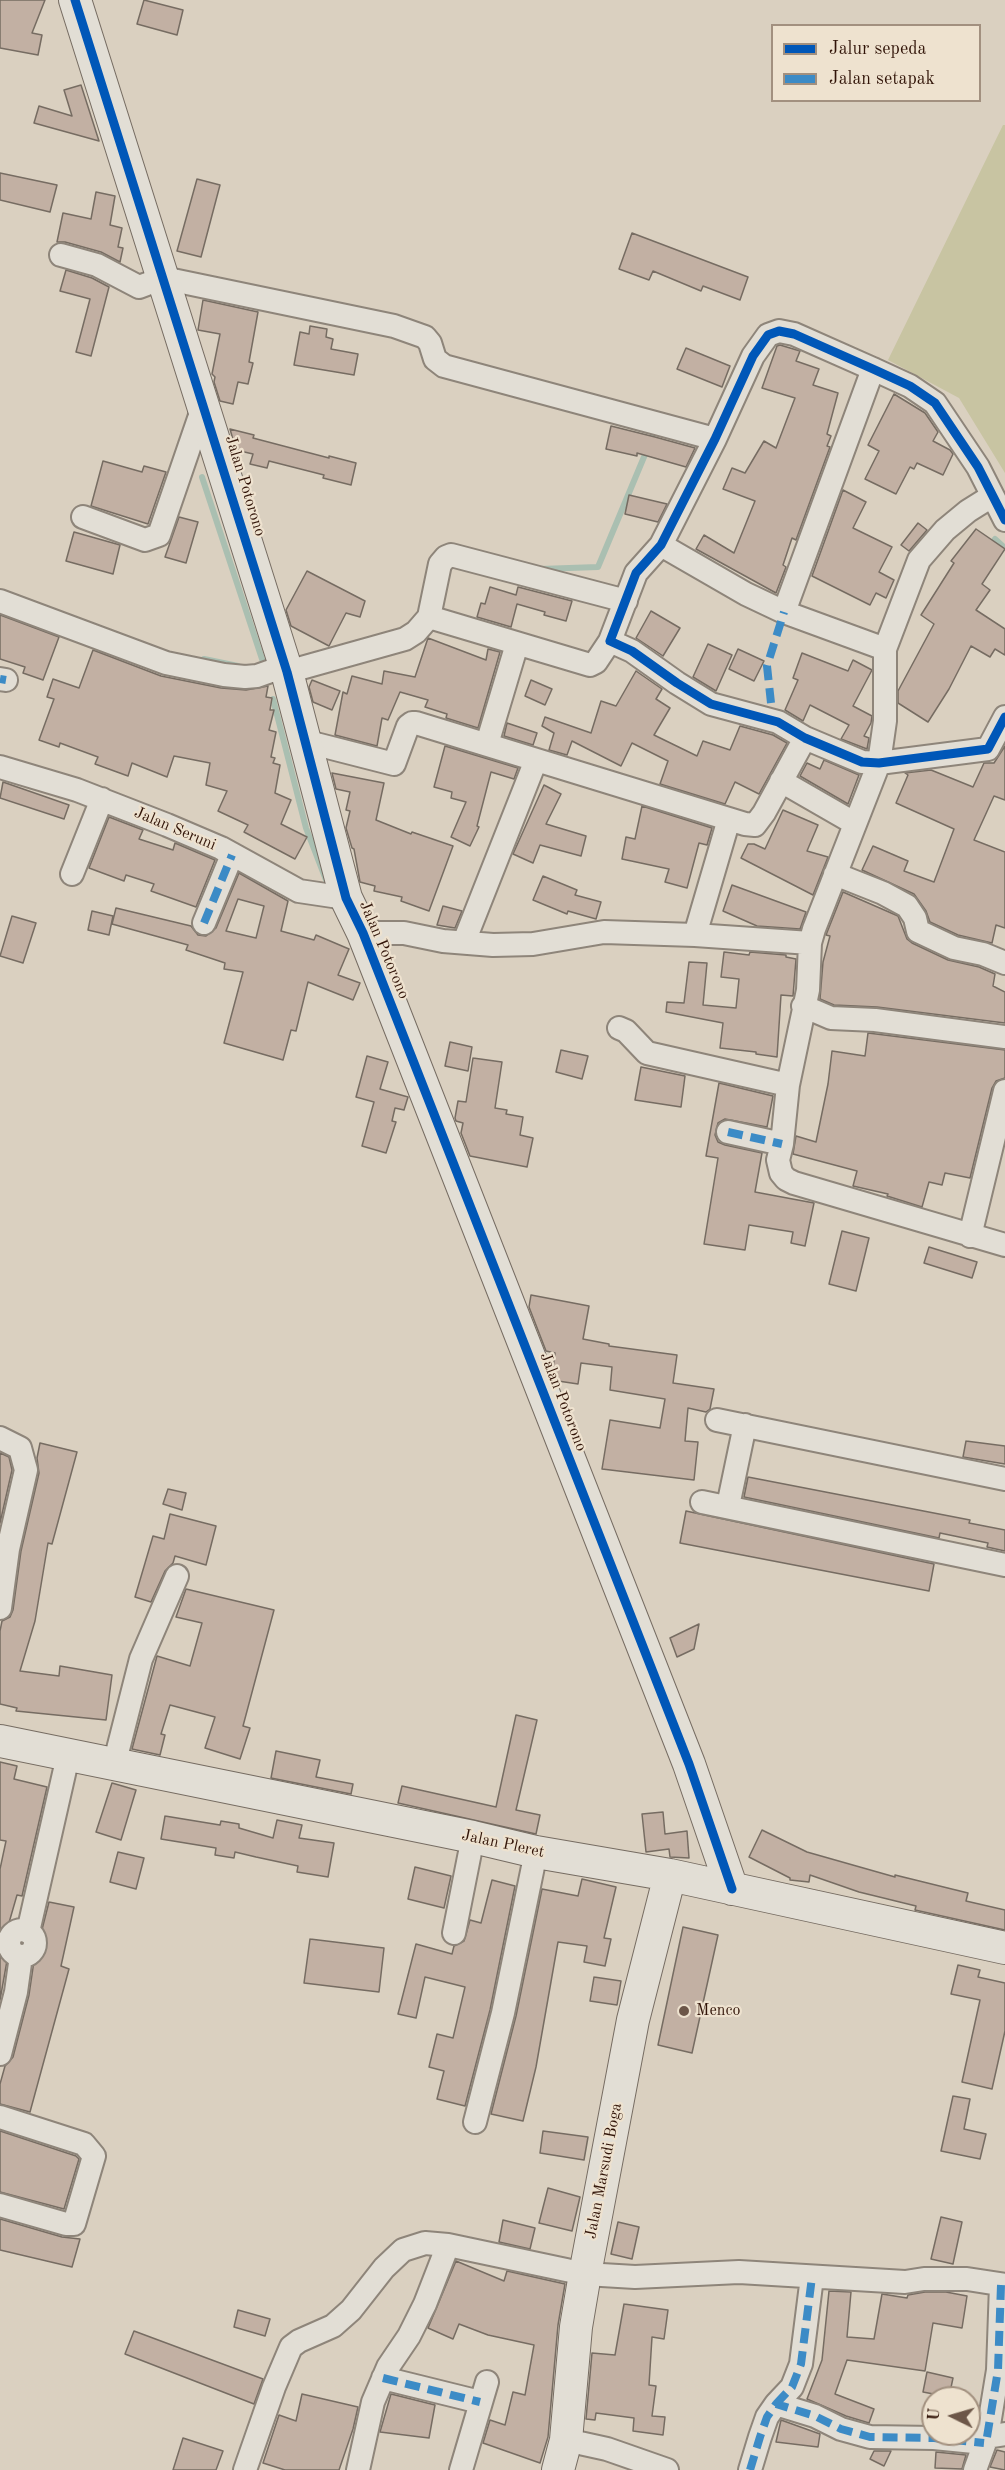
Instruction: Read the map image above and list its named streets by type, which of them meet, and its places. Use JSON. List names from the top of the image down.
{
  "streets": {
    "street": [
      "Jalan Potorono",
      "Jalan Seruni",
      "Jalan Pleret",
      "Jalan Marsudi Boga"
    ]
  },
  "crossings": [
    ["Jalan Potorono", "Jalan Seruni"],
    ["Jalan Potorono", "Jalan Pleret"],
    ["Jalan Pleret", "Jalan Marsudi Boga"]
  ],
  "places": ["Menco"],
  "legend": ["Jalur sepeda", "Jalan setapak"],
  "north": "left"
}
